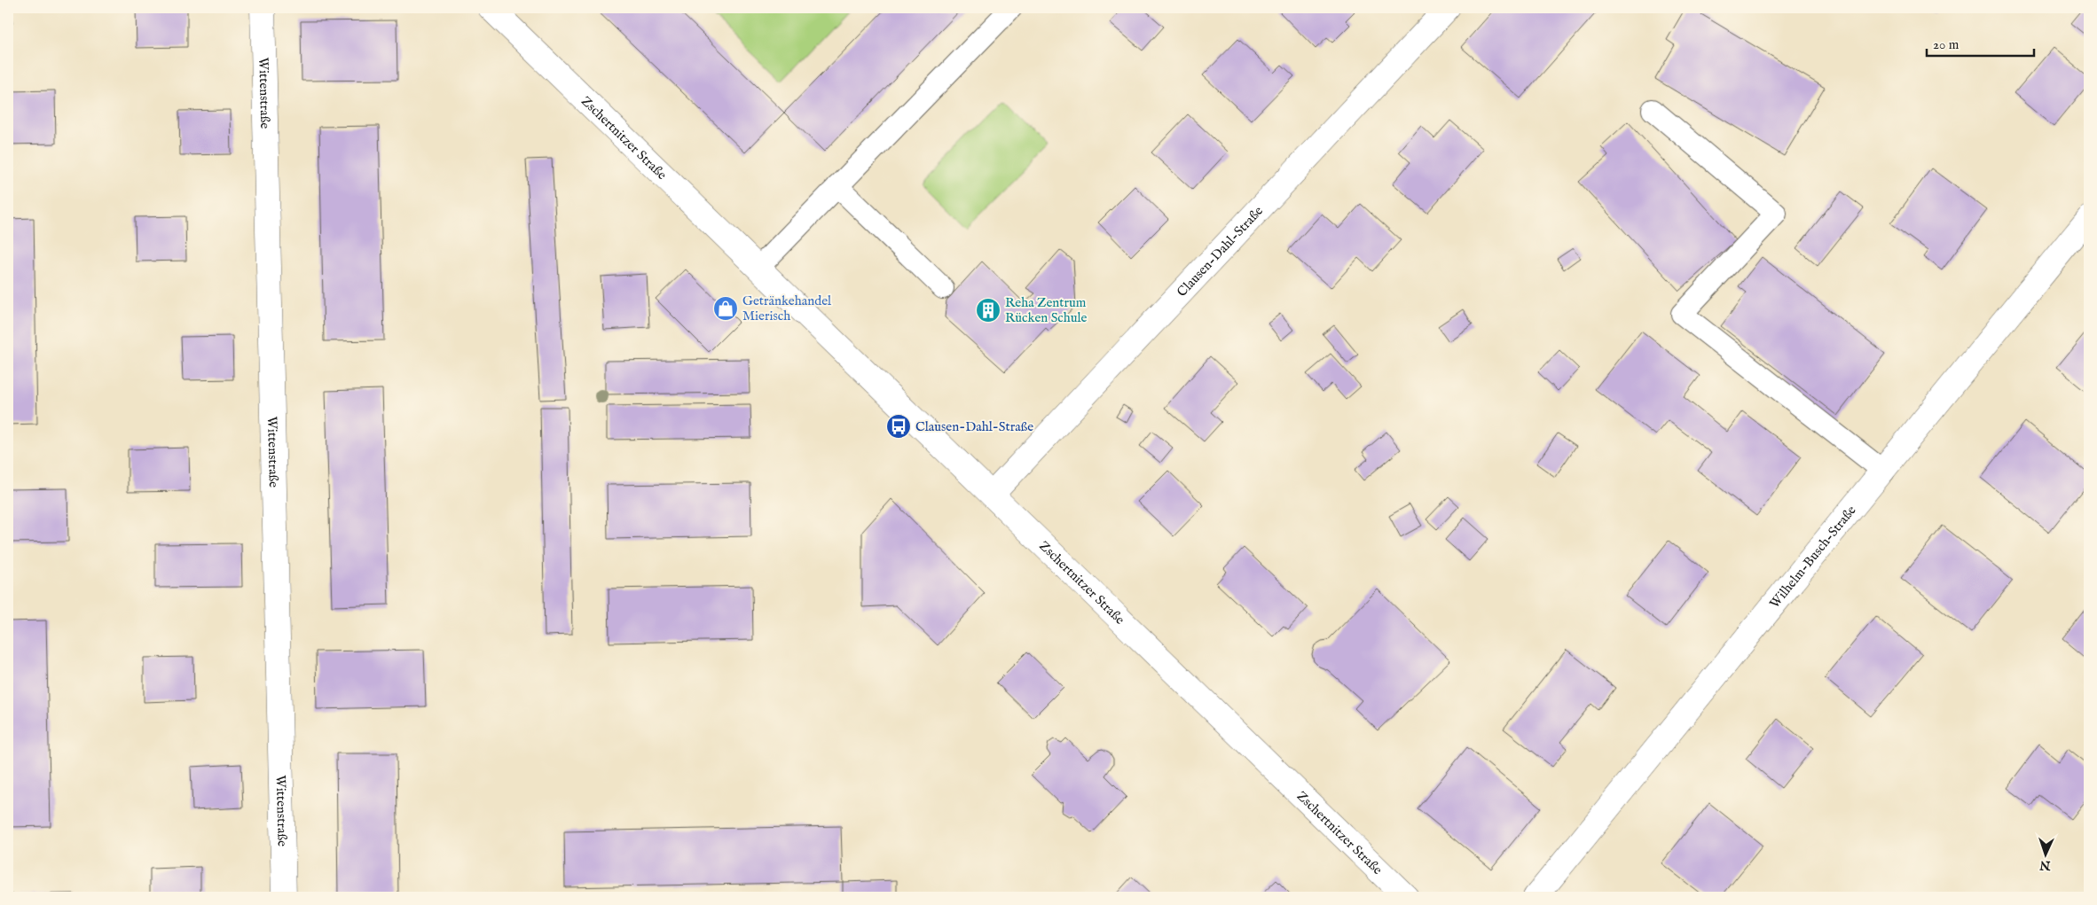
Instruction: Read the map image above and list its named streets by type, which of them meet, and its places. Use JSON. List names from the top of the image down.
{
  "streets": {
    "street": [
      "Wittenstraße",
      "Zschertnitzer Straße",
      "Clausen-Dahl-Straße",
      "Wilhelm-Busch-Straße"
    ]
  },
  "crossings": [
    ["Zschertnitzer Straße", "Clausen-Dahl-Straße"]
  ],
  "places": {
    "shop": ["Getränkehandel Mierisch"],
    "building": ["Reha Zentrum Rücken Schule"],
    "bus stop": ["Clausen-Dahl-Straße"]
  },
  "scale_bar": "20 m",
  "north": "bottom"
}
